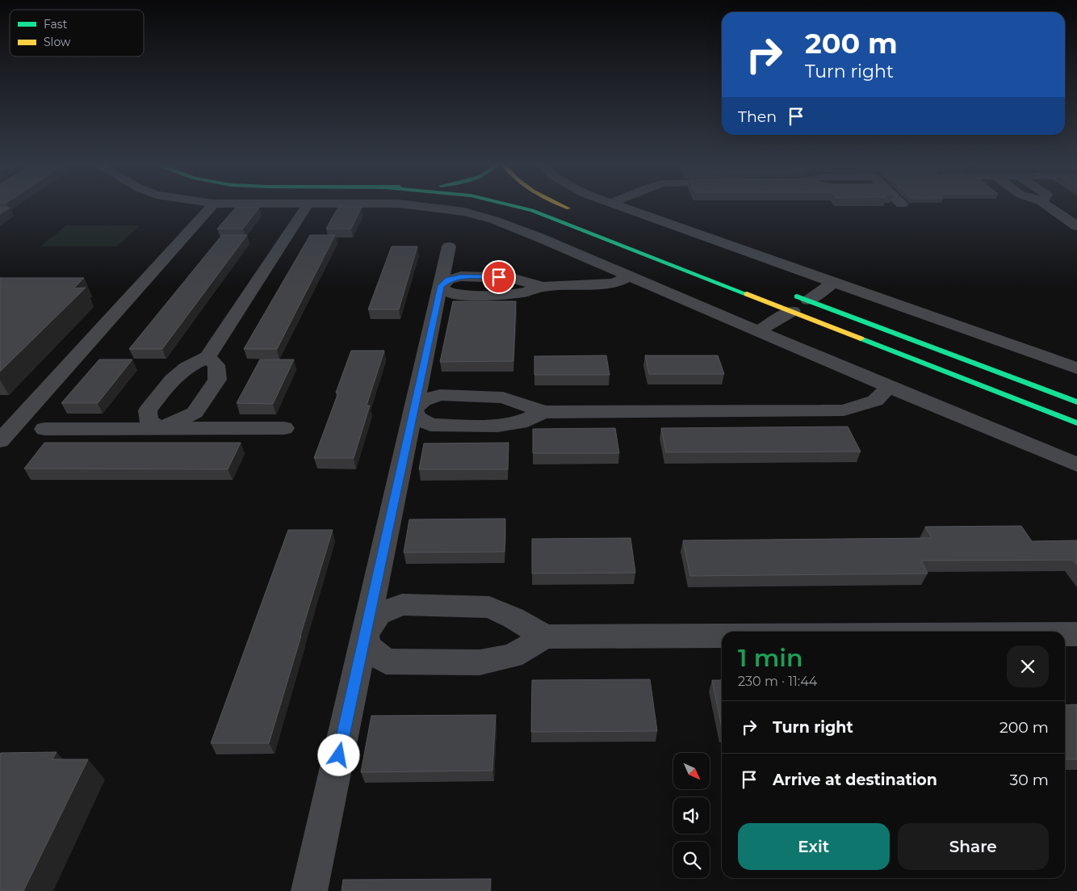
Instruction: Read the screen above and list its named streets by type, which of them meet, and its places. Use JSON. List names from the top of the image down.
{
  "legend": ["Fast", "Slow"],
  "north": "bottom right",
  "page": {
    "turn": ["200 m", "Turn right"],
    "then": "Then",
    "heading": ["1 min", "230 m · 11:44"],
    "list": [
      {
        "name": "Turn right",
        "value": "200 m"
      },
      {
        "name": "Arrive at destination",
        "value": "30 m"
      }
    ],
    "buttons": ["Exit", "Share"]
  }
}
